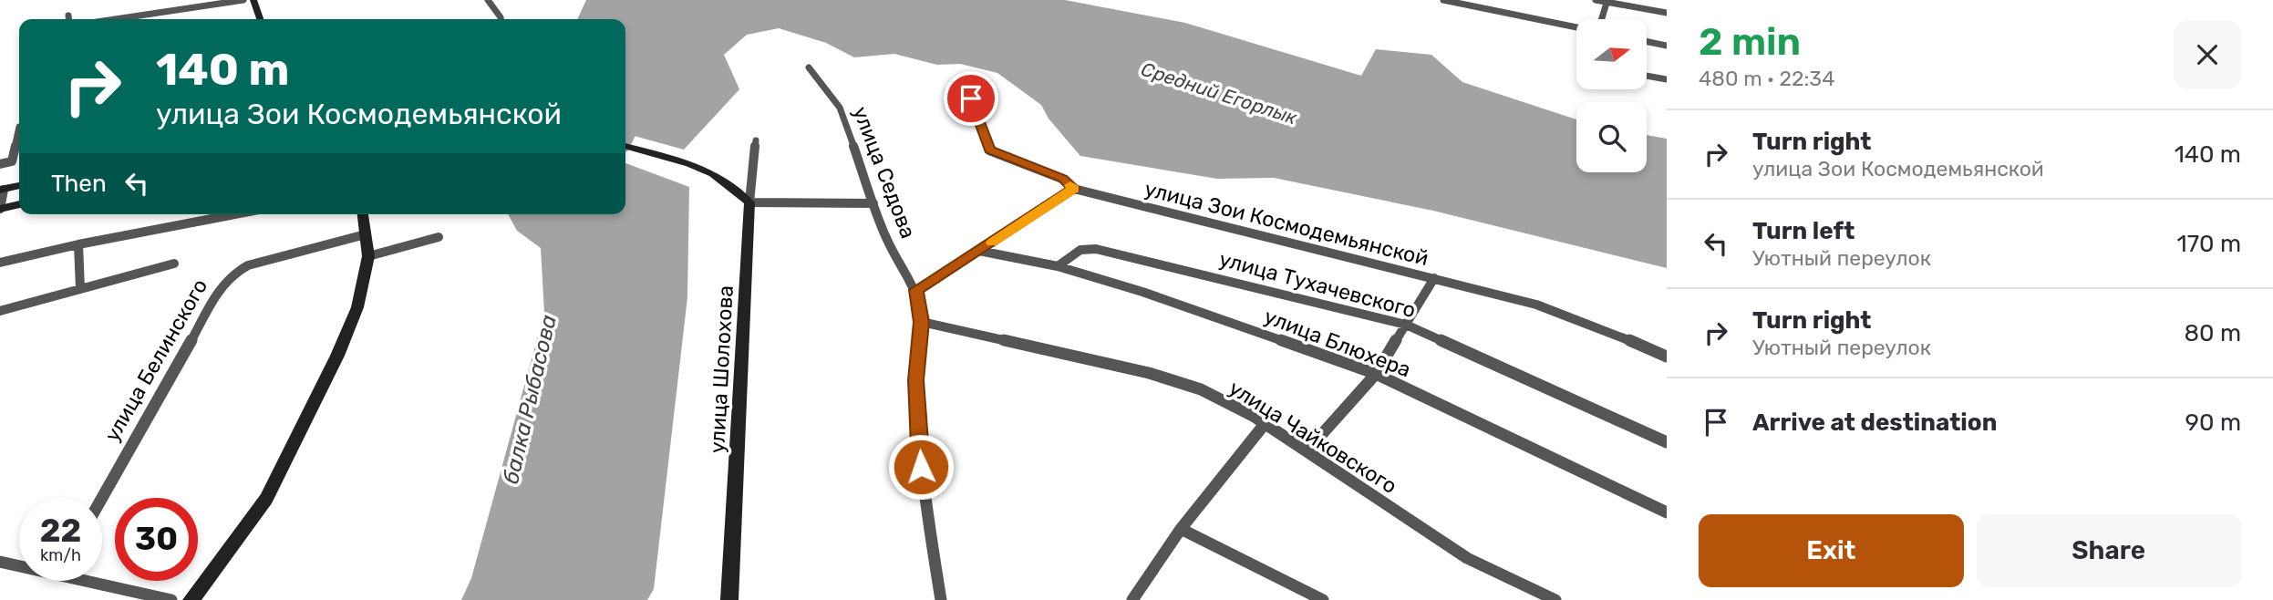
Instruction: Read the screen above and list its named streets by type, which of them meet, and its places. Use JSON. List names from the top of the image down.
{
  "streets": {
    "main road": ["улица Шолохова"],
    "street": [
      "улица Седова",
      "улица Зои Космодемьянской",
      "улица Тухачевского",
      "улица Блюхера",
      "улица Белинского",
      "улица Чайковского"
    ]
  },
  "crossings": [
    ["улица Седова", "улица Чайковского"],
    ["улица Тухачевского", "улица Блюхера"]
  ],
  "water": ["Средний Егорлык", "балка Рыбасова"],
  "north": "right",
  "page": {
    "heading": ["2 min", "480 m · 22:34"],
    "turn": ["140 m", "улица Зои Космодемьянской"],
    "list": [
      {
        "name": "Turn right",
        "note": "улица Зои Космодемьянской",
        "value": "140 m"
      },
      {
        "name": "Turn left",
        "note": "Уютный переулок",
        "value": "170 m"
      },
      {
        "name": "Turn right",
        "note": "Уютный переулок",
        "value": "80 m"
      },
      {
        "name": "Arrive at destination",
        "value": "90 m"
      }
    ],
    "then": "Then",
    "speed": "22 km/h",
    "limit": "30",
    "buttons": ["Exit", "Share"]
  }
}
